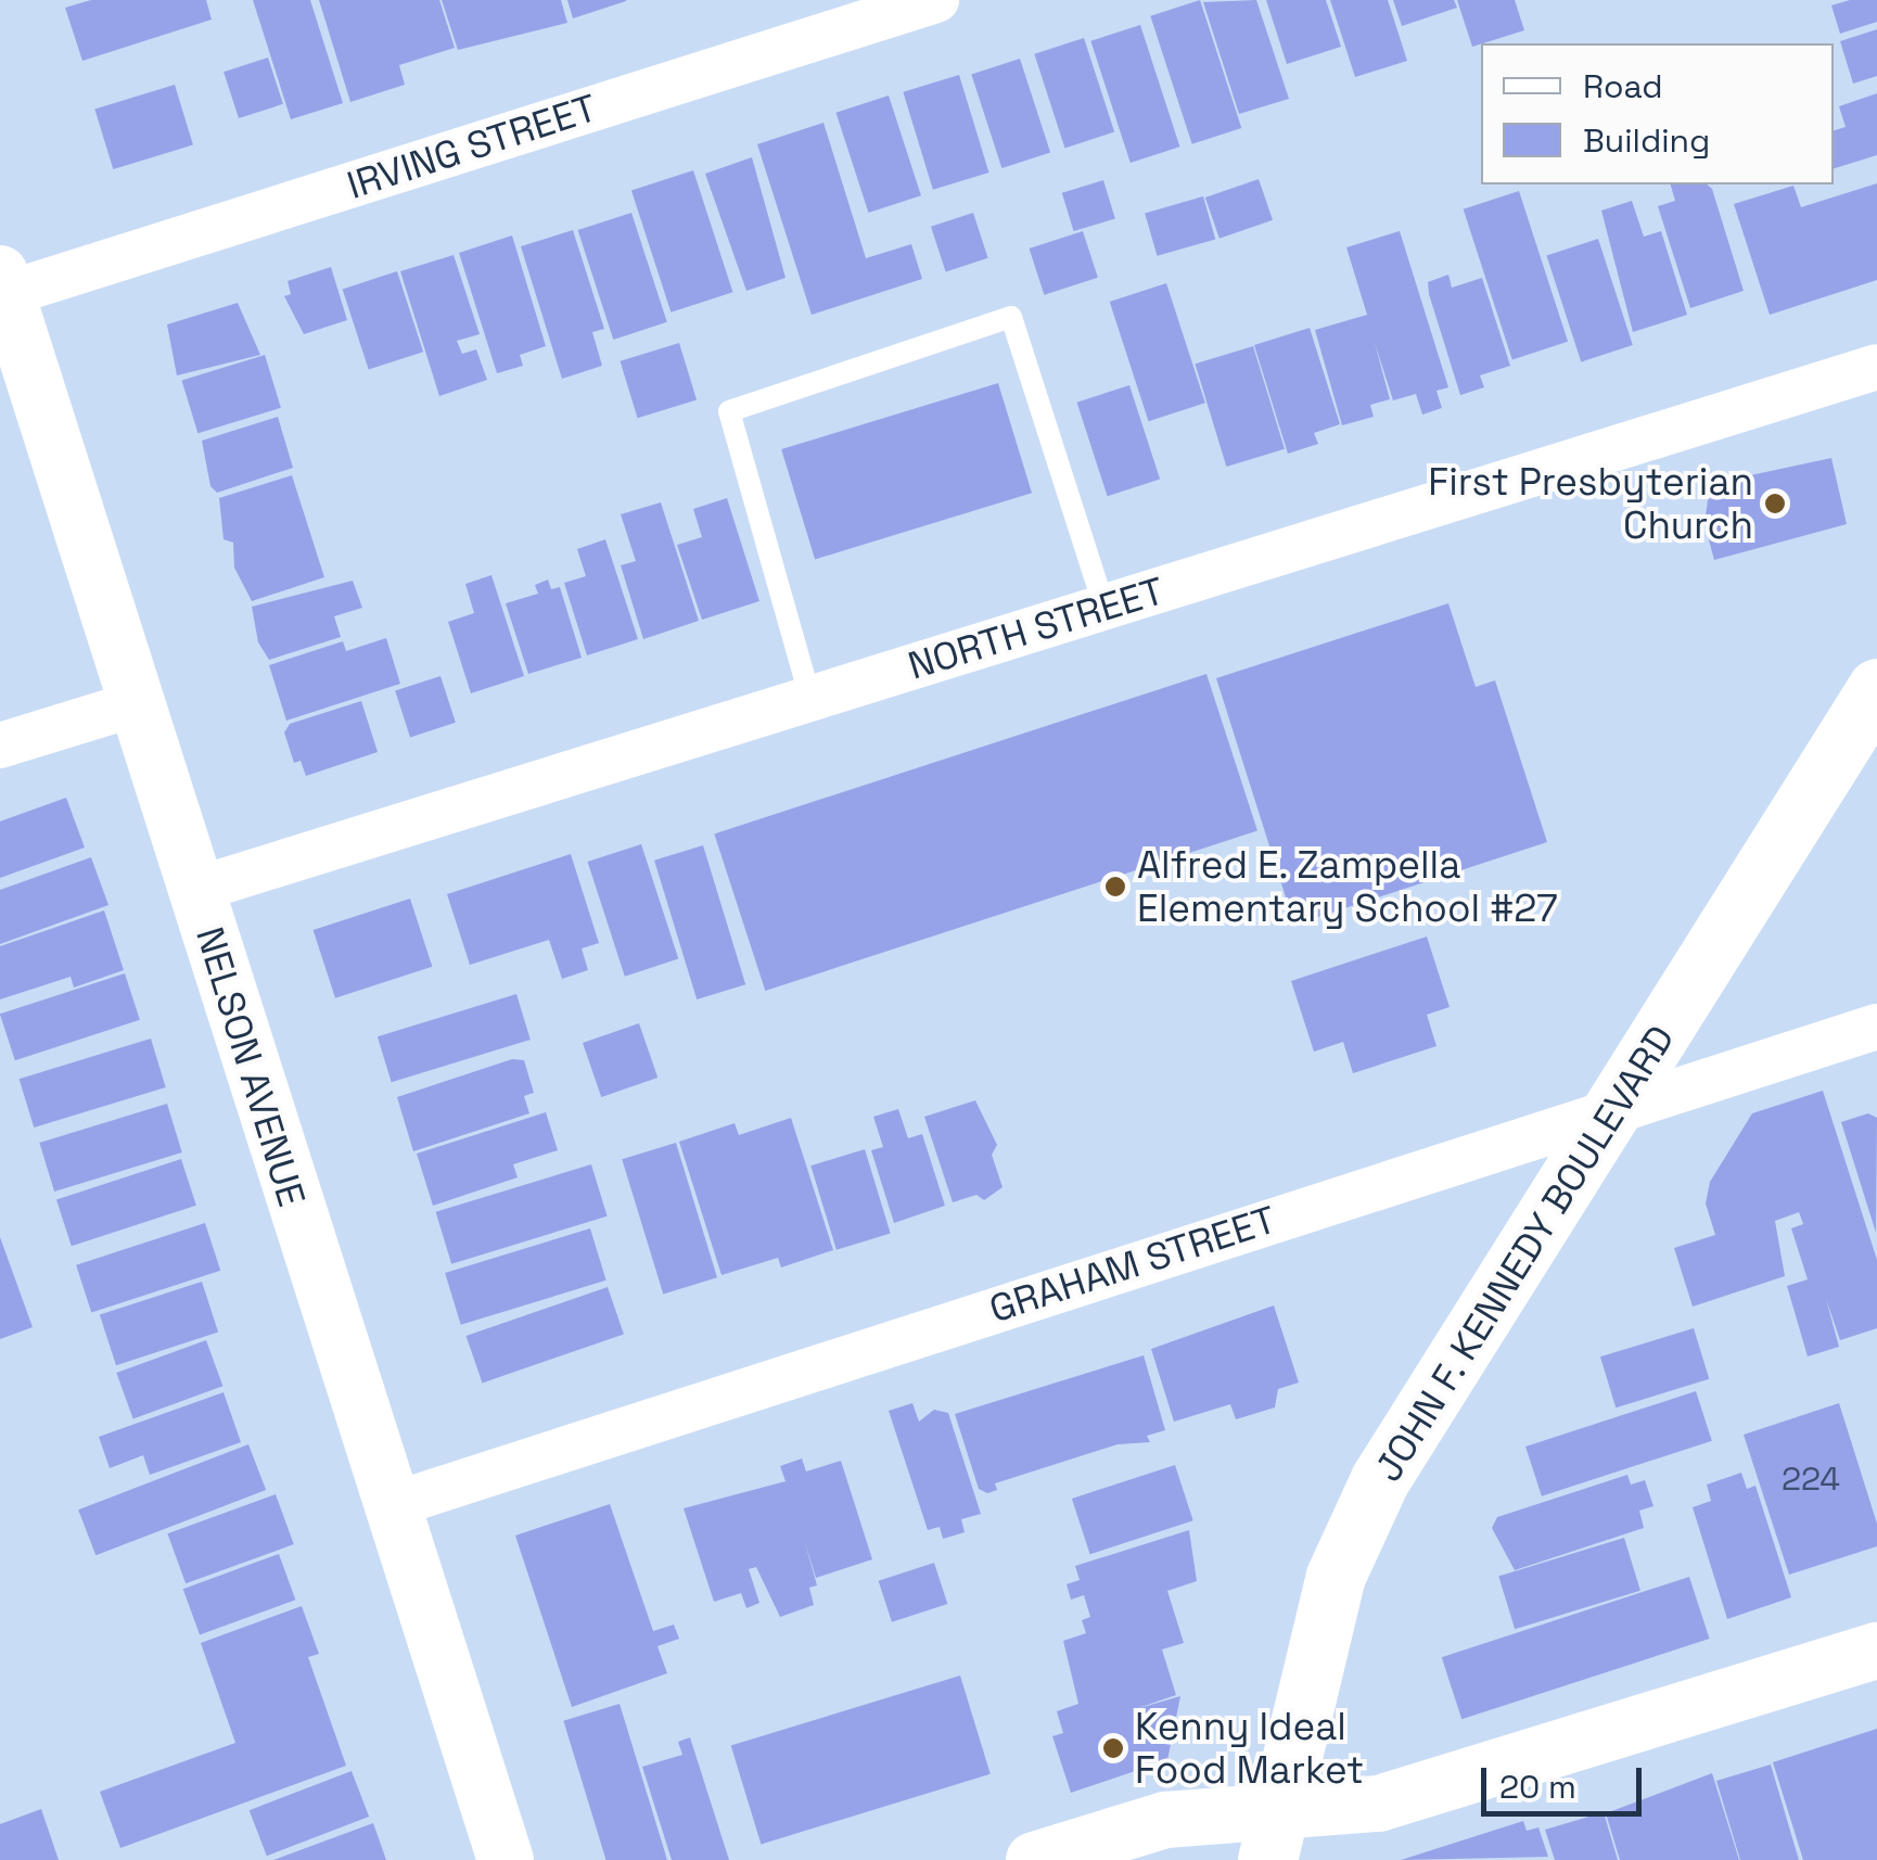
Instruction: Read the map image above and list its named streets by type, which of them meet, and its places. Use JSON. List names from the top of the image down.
{
  "streets": {
    "main road": ["JOHN F. KENNEDY BOULEVARD"],
    "street": [
      "IRVING STREET",
      "NORTH STREET",
      "NELSON AVENUE",
      "GRAHAM STREET"
    ]
  },
  "crossings": [
    ["IRVING STREET", "NELSON AVENUE"],
    ["NORTH STREET", "NELSON AVENUE"],
    ["NELSON AVENUE", "GRAHAM STREET"],
    ["JOHN F. KENNEDY BOULEVARD", "GRAHAM STREET"]
  ],
  "places": ["First Presbyterian Church", "Alfred E. Zampella Elementary School #27", "Kenny Ideal Food Market"],
  "house_numbers": ["224"],
  "legend": ["Road", "Building"],
  "scale_bar": "20 m"
}
